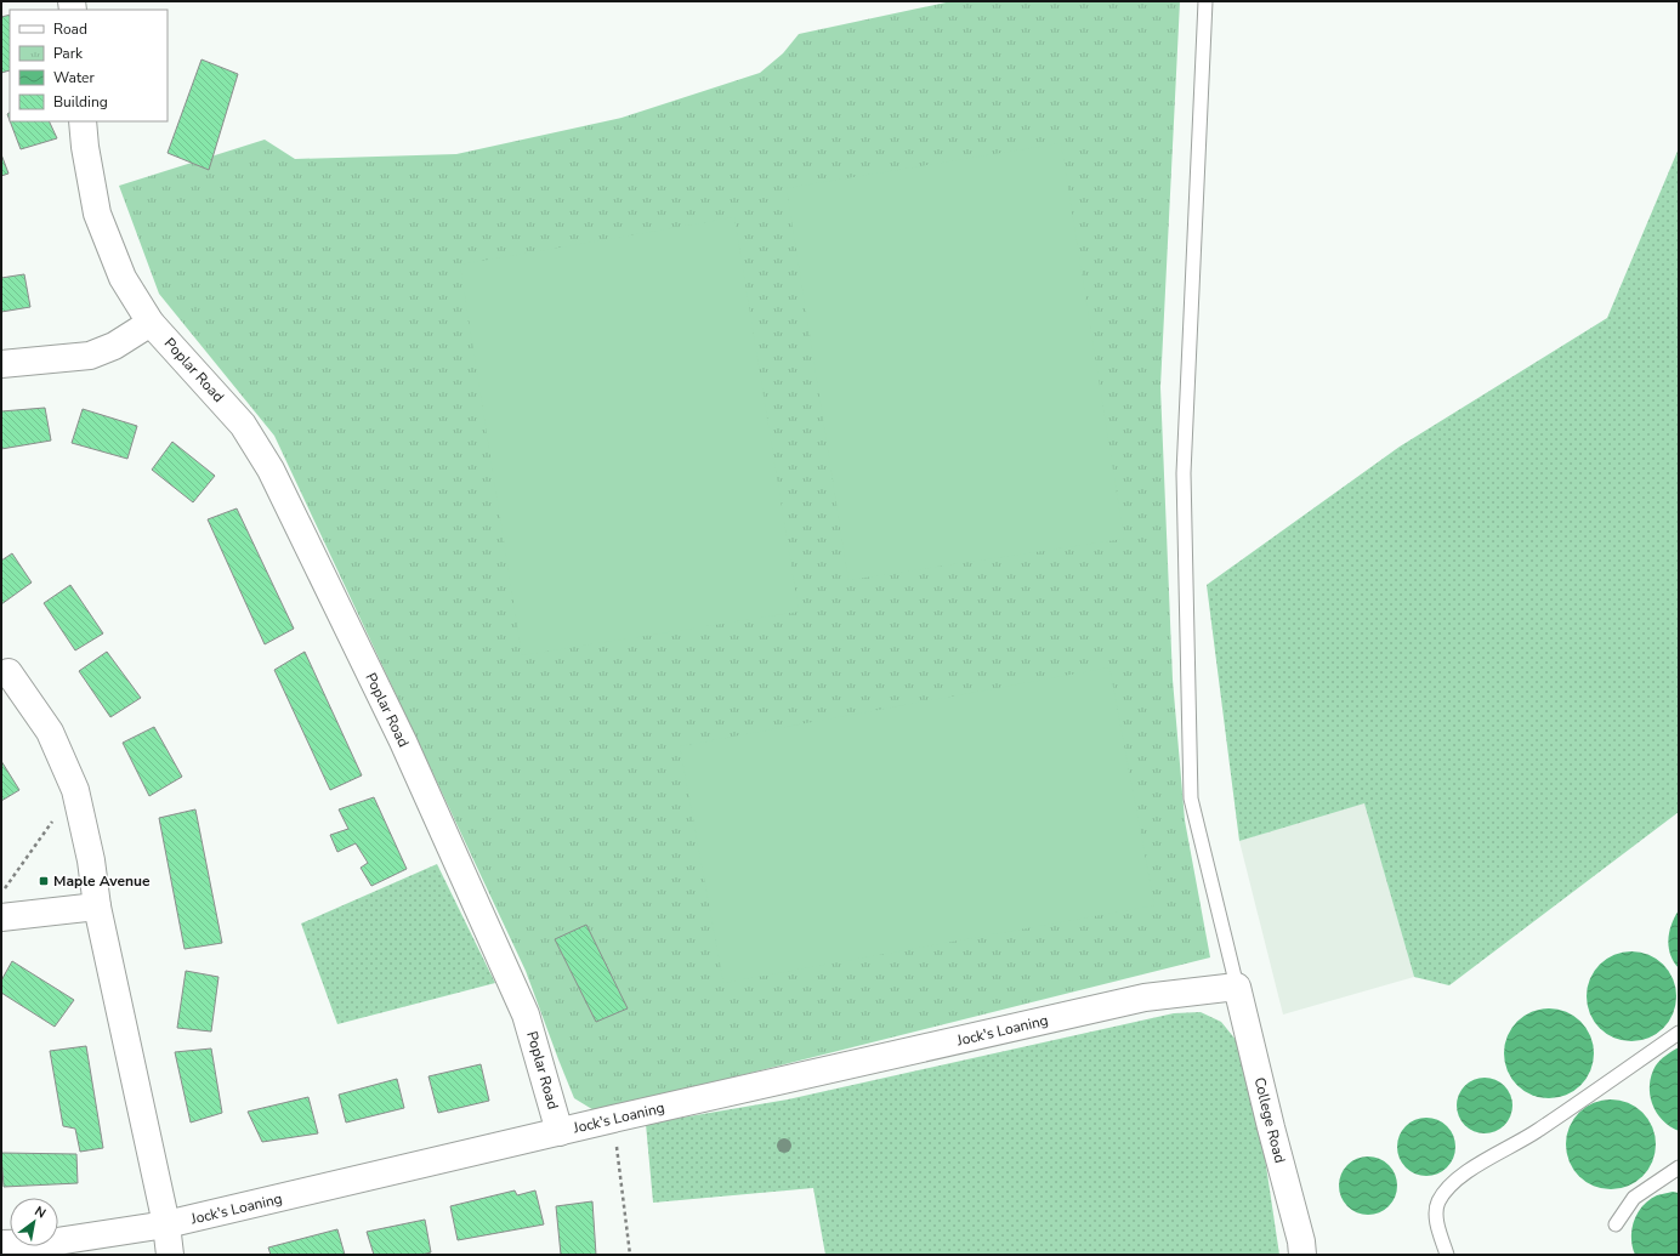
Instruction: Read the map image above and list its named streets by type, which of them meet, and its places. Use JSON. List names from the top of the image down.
{
  "streets": {
    "street": ["Poplar Road", "Jock's Loaning", "College Road"]
  },
  "crossings": [
    ["Poplar Road", "Jock's Loaning"],
    ["Jock's Loaning", "College Road"]
  ],
  "places": {
    "transit": ["Maple Avenue"]
  },
  "legend": [
    "Road",
    "Park",
    "Water",
    "Building"
  ],
  "north": "top right"
}
